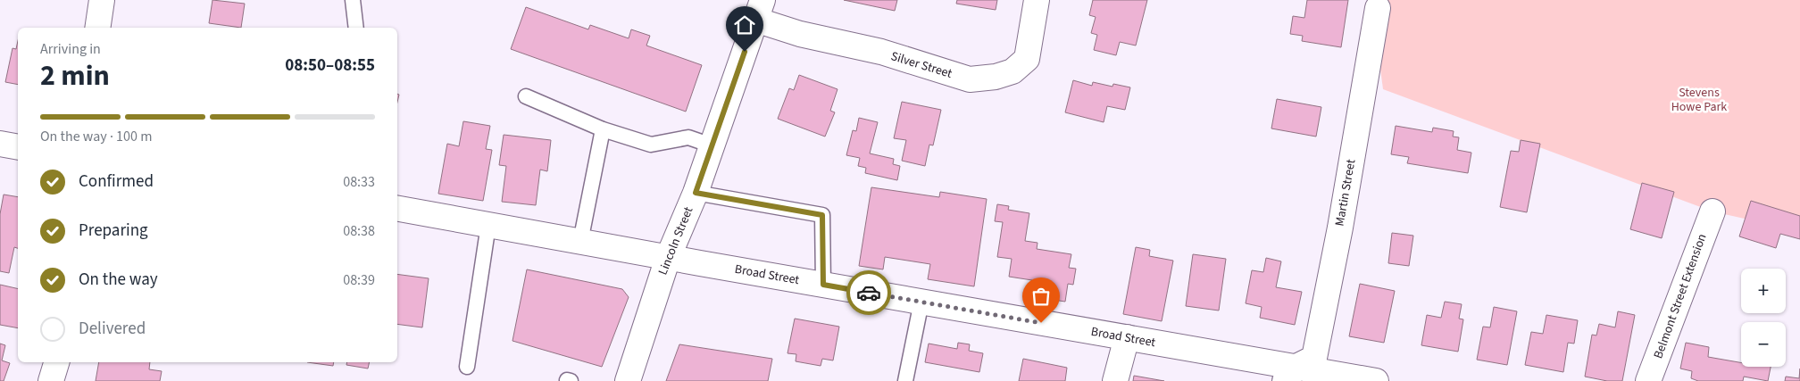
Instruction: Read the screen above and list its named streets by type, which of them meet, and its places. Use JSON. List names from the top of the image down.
{
  "streets": {
    "street": [
      "Silver Street",
      "Martin Street",
      "Lincoln Street",
      "Broad Street",
      "Belmont Street Extension"
    ]
  },
  "crossings": [
    ["Silver Street", "Lincoln Street"],
    ["Martin Street", "Broad Street"],
    ["Lincoln Street", "Broad Street"]
  ],
  "parks": ["Stevens Howe Park"],
  "page": {
    "heading": ["2 min", "Arriving in", "08:50–08:55"],
    "bar": "On the way · 100 m",
    "list": [
      ["Confirmed", "08:33"],
      ["Preparing", "08:38"],
      ["On the way", "08:39"],
      "Delivered"
    ],
    "map_buttons": ["+", "−"]
  }
}
